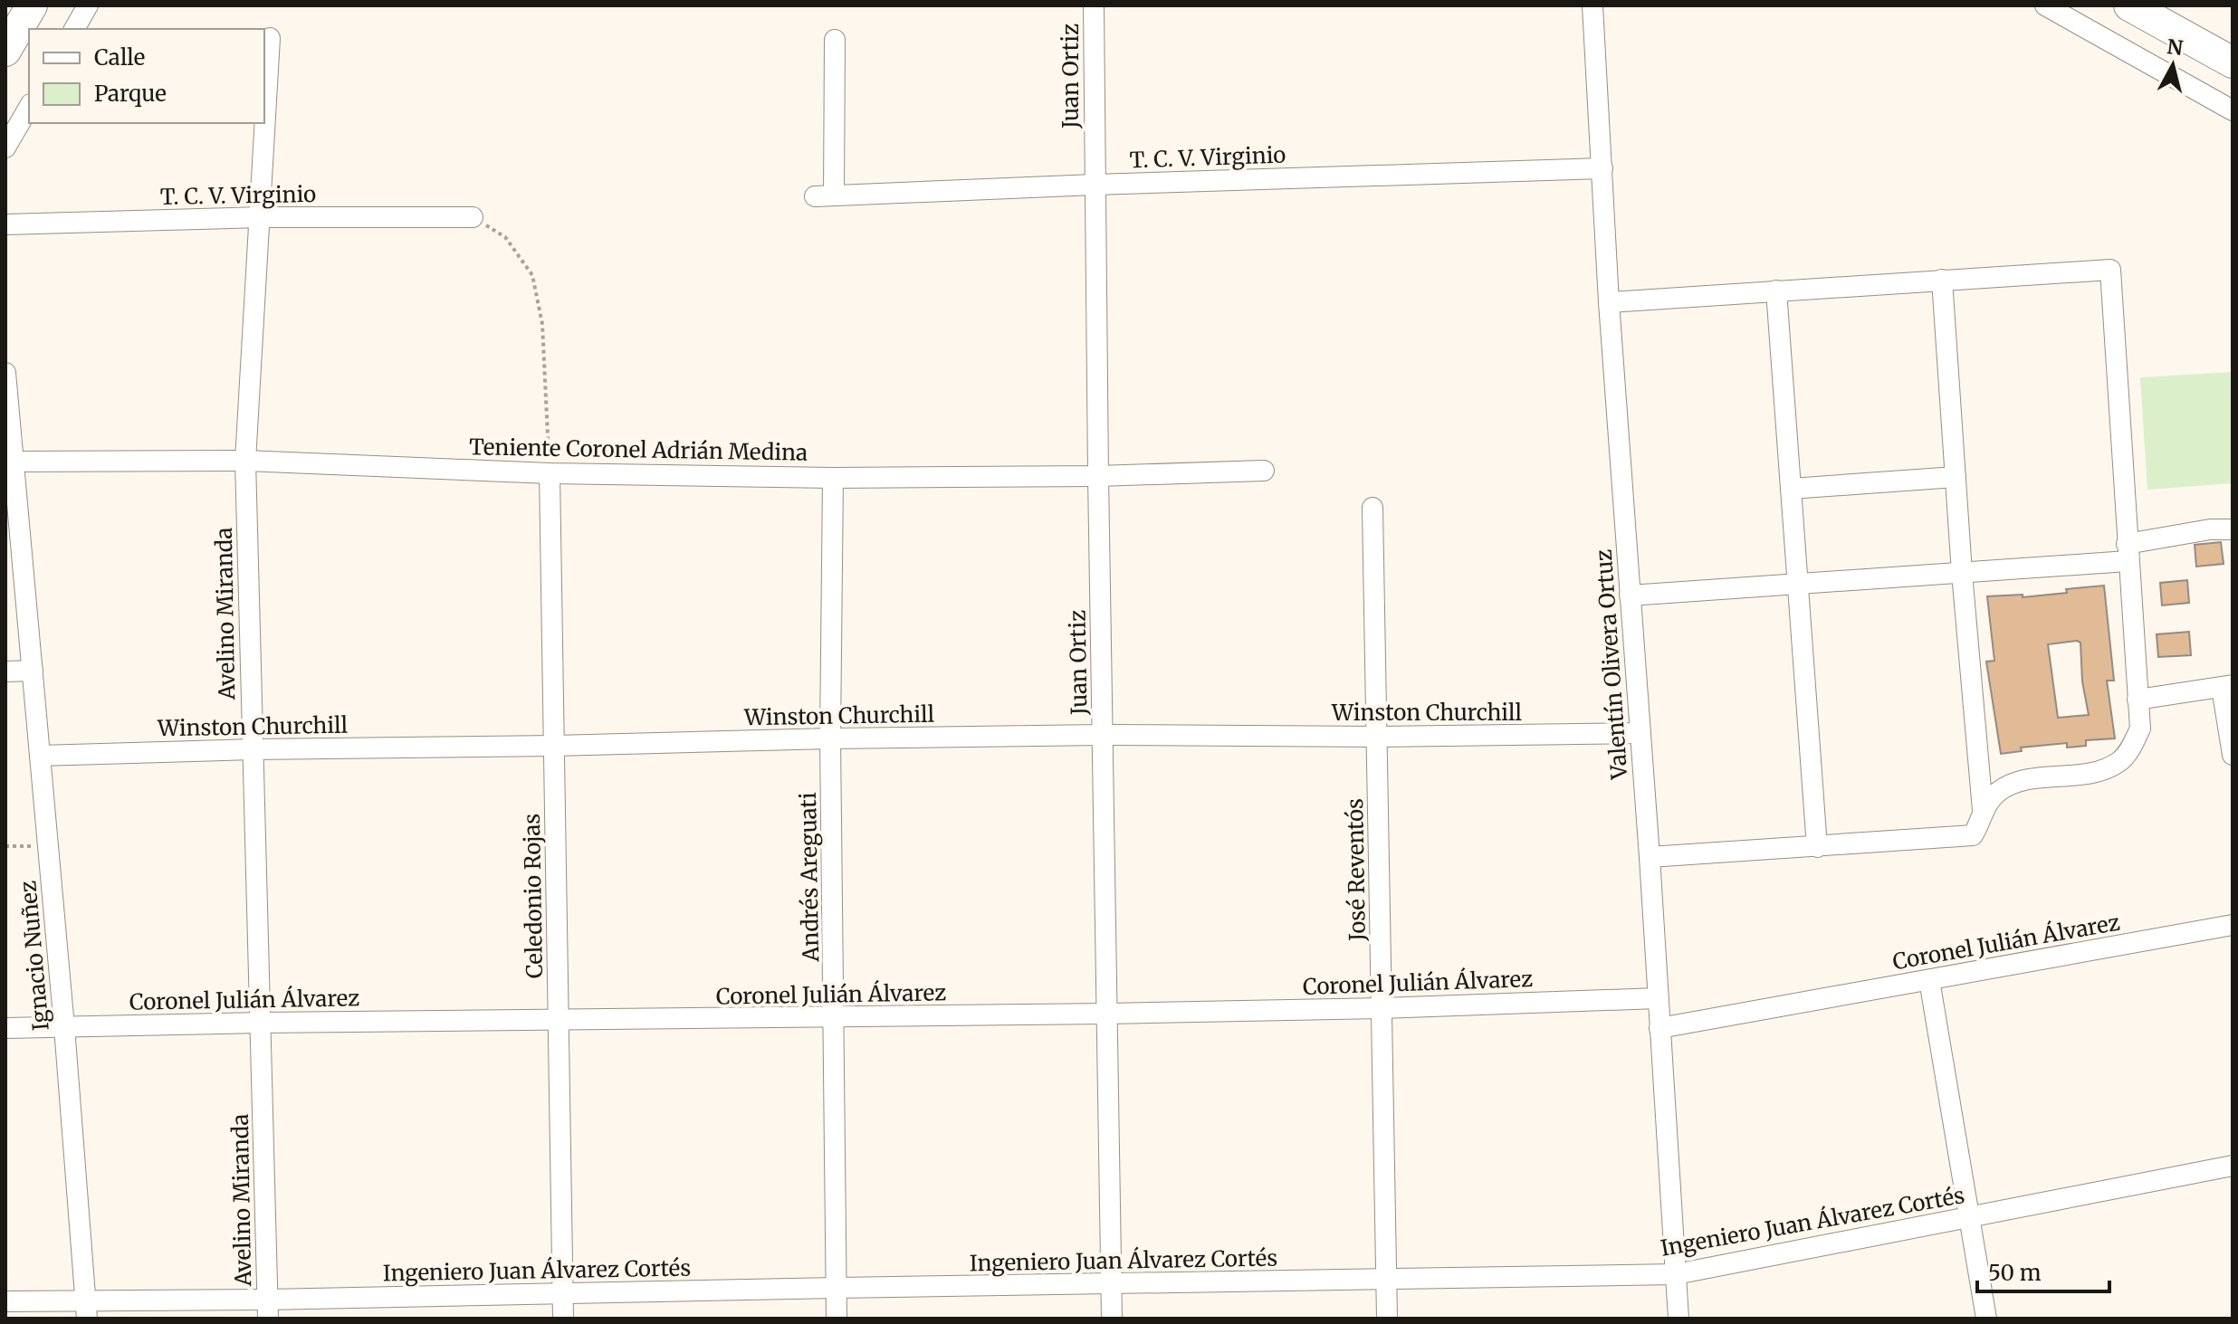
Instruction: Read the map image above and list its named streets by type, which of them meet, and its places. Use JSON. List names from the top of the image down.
{
  "streets": {
    "street": [
      "Juan Ortiz",
      "T. C. V. Virginio",
      "Teniente Coronel Adrián Medina",
      "Avelino Miranda",
      "Valentín Olivera Ortuz",
      "Winston Churchill",
      "José Reventós",
      "Andrés Areguati",
      "Celedonio Rojas",
      "Coronel Julián Álvarez",
      "Ignacio Nuñez",
      "Ingeniero Juan Álvarez Cortés"
    ]
  },
  "crossings": [
    ["Juan Ortiz", "T. C. V. Virginio"],
    ["Juan Ortiz", "Teniente Coronel Adrián Medina"],
    ["Juan Ortiz", "Winston Churchill"],
    ["Juan Ortiz", "Coronel Julián Álvarez"],
    ["Juan Ortiz", "Ingeniero Juan Álvarez Cortés"],
    ["T. C. V. Virginio", "Avelino Miranda"],
    ["T. C. V. Virginio", "Valentín Olivera Ortuz"],
    ["Teniente Coronel Adrián Medina", "Avelino Miranda"],
    ["Teniente Coronel Adrián Medina", "Andrés Areguati"],
    ["Teniente Coronel Adrián Medina", "Celedonio Rojas"],
    ["Teniente Coronel Adrián Medina", "Ignacio Nuñez"],
    ["Avelino Miranda", "Winston Churchill"],
    ["Avelino Miranda", "Coronel Julián Álvarez"],
    ["Avelino Miranda", "Ingeniero Juan Álvarez Cortés"],
    ["Valentín Olivera Ortuz", "Winston Churchill"],
    ["Valentín Olivera Ortuz", "Coronel Julián Álvarez"],
    ["Valentín Olivera Ortuz", "Ingeniero Juan Álvarez Cortés"],
    ["Winston Churchill", "José Reventós"],
    ["Winston Churchill", "Andrés Areguati"],
    ["Winston Churchill", "Celedonio Rojas"],
    ["Winston Churchill", "Ignacio Nuñez"],
    ["José Reventós", "Coronel Julián Álvarez"],
    ["José Reventós", "Ingeniero Juan Álvarez Cortés"],
    ["Andrés Areguati", "Coronel Julián Álvarez"],
    ["Andrés Areguati", "Ingeniero Juan Álvarez Cortés"],
    ["Celedonio Rojas", "Coronel Julián Álvarez"],
    ["Celedonio Rojas", "Ingeniero Juan Álvarez Cortés"],
    ["Coronel Julián Álvarez", "Ignacio Nuñez"],
    ["Ignacio Nuñez", "Ingeniero Juan Álvarez Cortés"]
  ],
  "legend": ["Calle", "Parque"],
  "scale_bar": "50 m",
  "north": "top"
}
